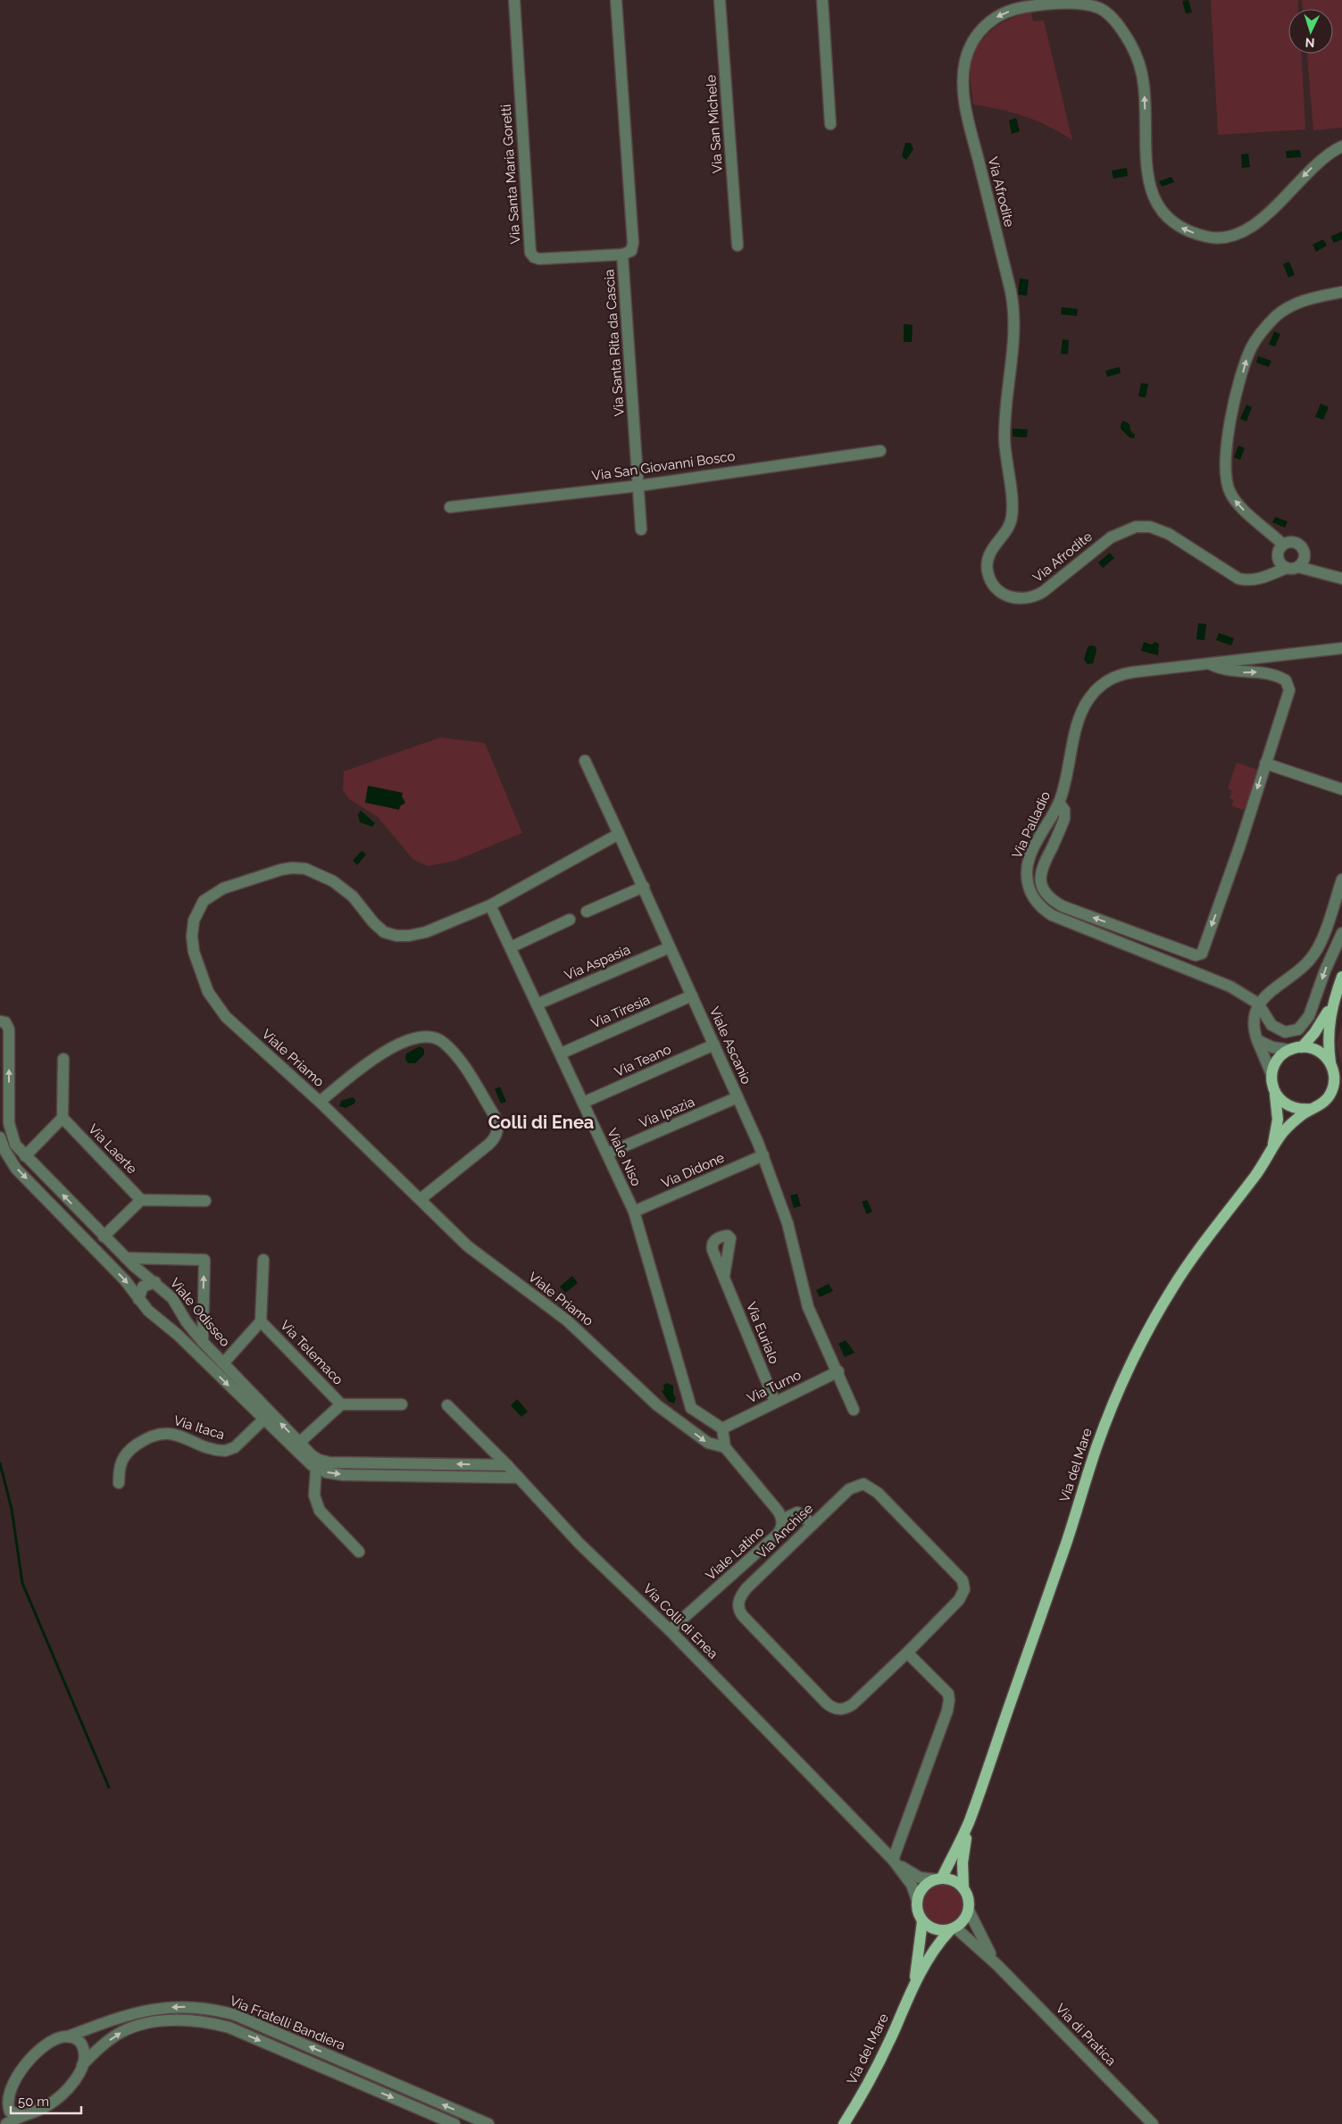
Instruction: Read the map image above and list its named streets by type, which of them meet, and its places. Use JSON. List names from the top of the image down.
{
  "streets": {
    "main road": ["Via del Mare"],
    "street": [
      "Via San Michele",
      "Via Santa Maria Goretti",
      "Via Afrodite",
      "Via Santa Rita da Cascia",
      "Via San Giovanni Bosco",
      "Via Palladio",
      "Via Aspasia",
      "Via Tiresia",
      "Viale Ascanio",
      "Viale Priamo",
      "Via Teano",
      "Via Ipazia",
      "Via Laerte",
      "Viale Niso",
      "Via Didone",
      "Viale Odisseo",
      "Via Eurialo",
      "Via Telemaco",
      "Via Turno",
      "Via Itaca",
      "Via Anchise",
      "Viale Latino",
      "Via Colli di Enea",
      "Via Fratelli Bandiera",
      "Via di Pratica"
    ]
  },
  "crossings": [
    ["Via Santa Maria Goretti", "Via Santa Rita da Cascia"],
    ["Via Santa Rita da Cascia", "Via San Giovanni Bosco"],
    ["Via Aspasia", "Viale Ascanio"],
    ["Via Aspasia", "Viale Niso"],
    ["Via Tiresia", "Viale Ascanio"],
    ["Via Tiresia", "Viale Niso"],
    ["Viale Ascanio", "Via Teano"],
    ["Viale Ascanio", "Via Ipazia"],
    ["Viale Ascanio", "Via Didone"],
    ["Viale Ascanio", "Via Turno"],
    ["Viale Priamo", "Viale Niso"],
    ["Via Teano", "Viale Niso"],
    ["Via Ipazia", "Viale Niso"],
    ["Viale Niso", "Via Didone"],
    ["Viale Odisseo", "Via Telemaco"],
    ["Viale Odisseo", "Via Itaca"],
    ["Viale Odisseo", "Via Colli di Enea"],
    ["Via Eurialo", "Via Turno"],
    ["Via del Mare", "Via Colli di Enea"],
    ["Via del Mare", "Via di Pratica"],
    ["Viale Latino", "Via Colli di Enea"],
    ["Via Colli di Enea", "Via di Pratica"]
  ],
  "districts": ["Colli di Enea"],
  "scale_bar": "50 m",
  "north": "bottom"
}
